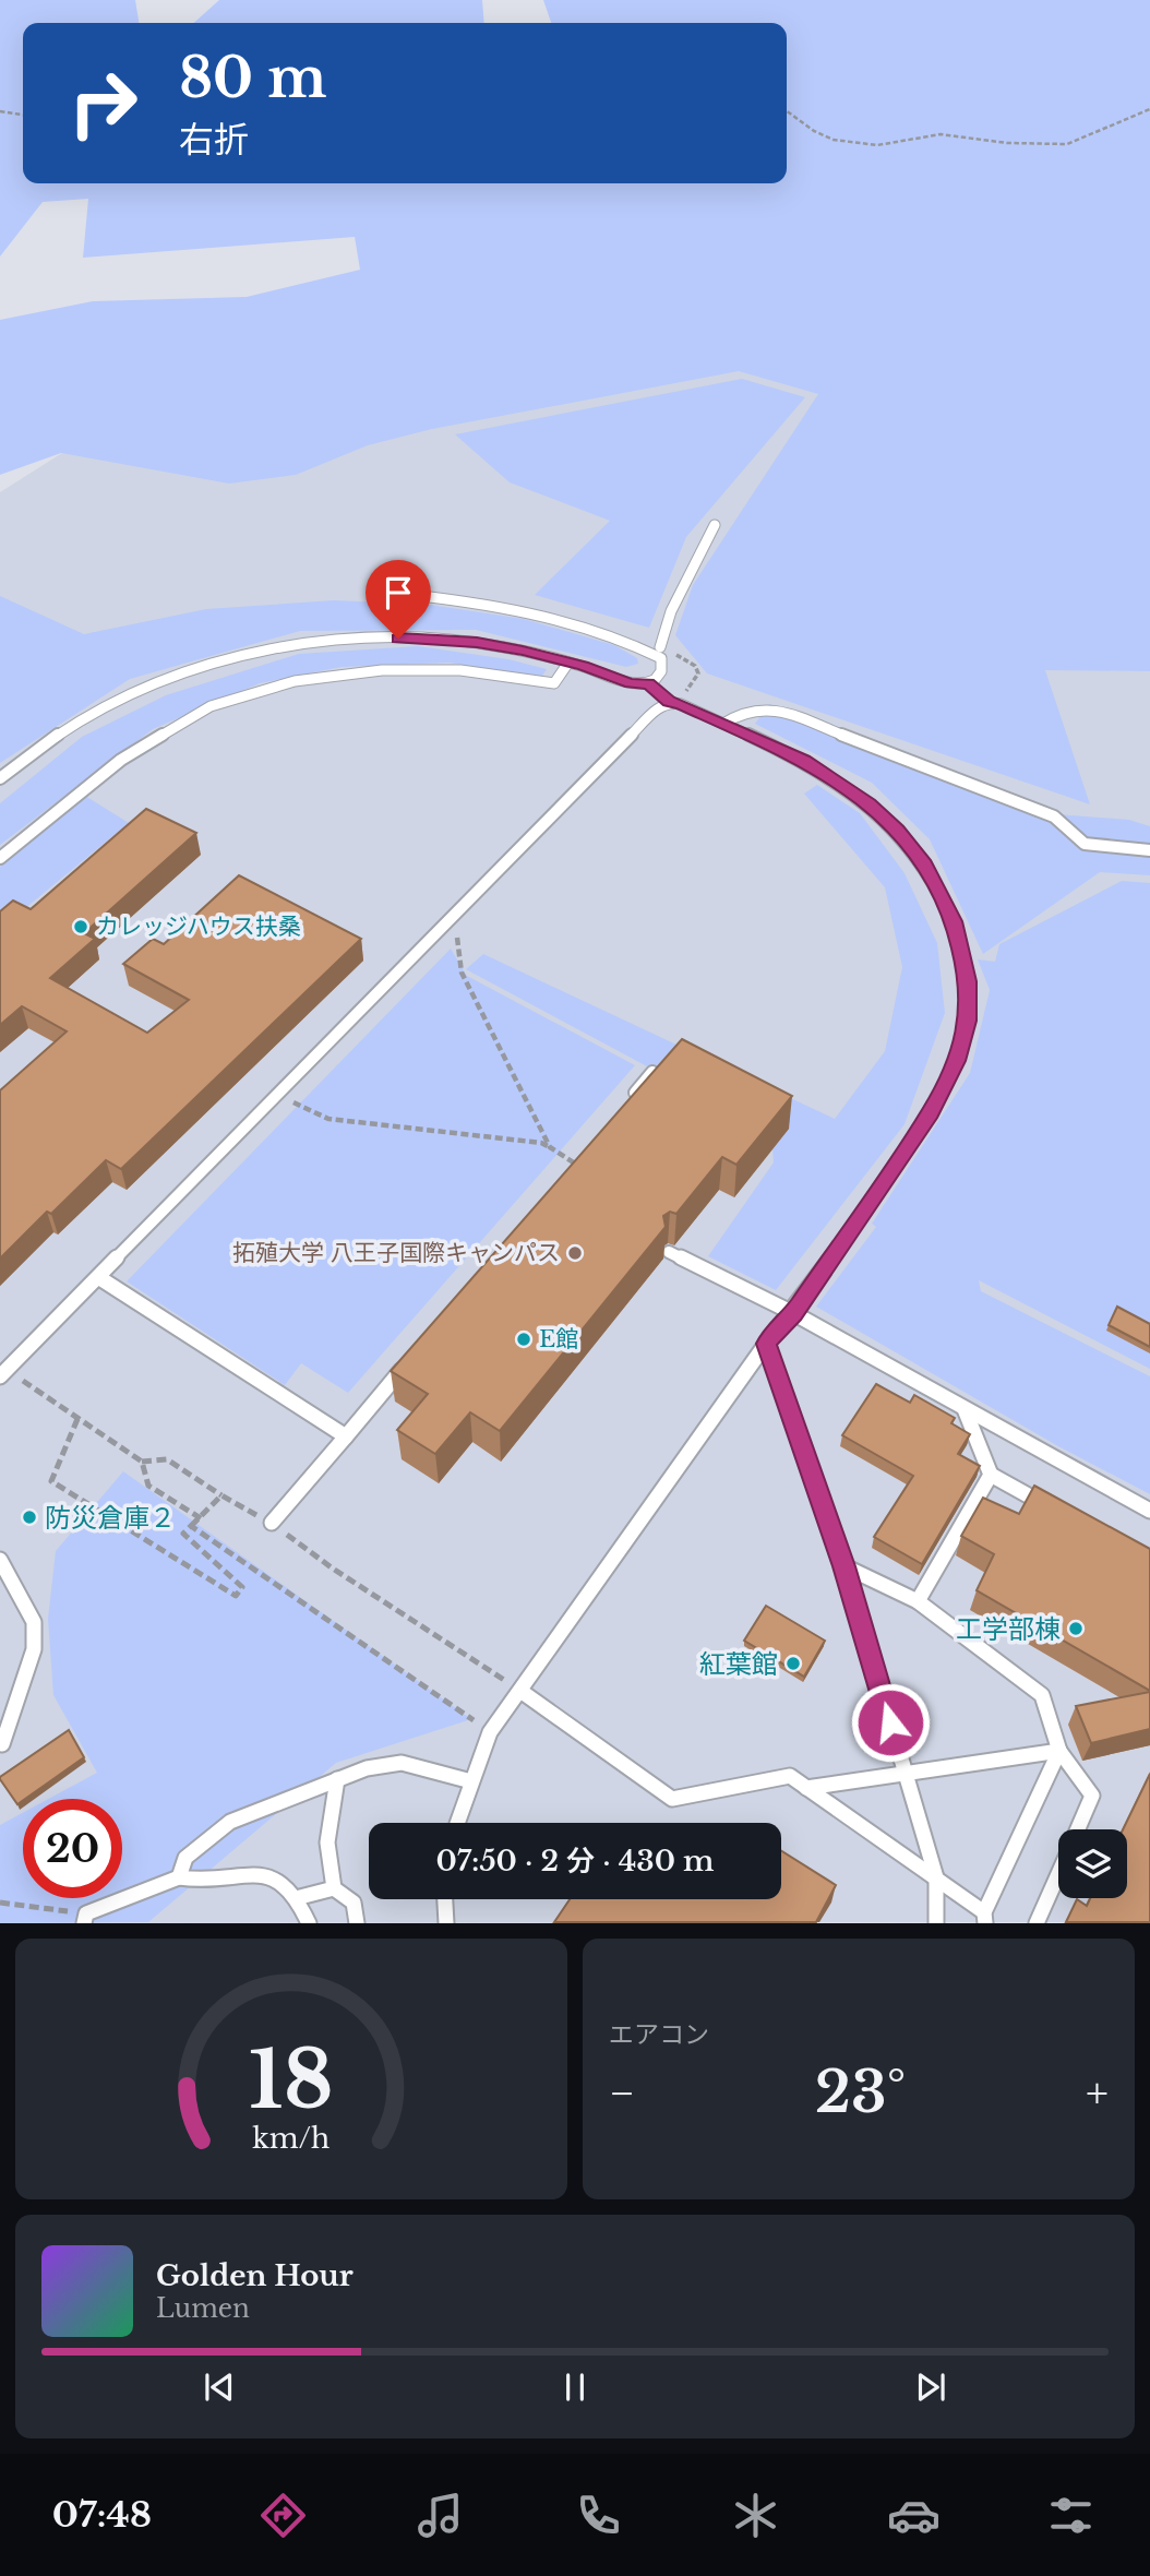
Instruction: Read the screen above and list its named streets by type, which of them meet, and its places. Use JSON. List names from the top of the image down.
{
  "places": [
    "カレッジハウス扶桑",
    "拓殖大学 八王子国際キャンパス",
    "E館",
    "防災倉庫２",
    "工学部棟",
    "紅葉館"
  ],
  "page": {
    "turn": ["80 m", "右折"],
    "limit": "20",
    "trip": "07:50 · 2 分 · 430 m",
    "tile": "エアコン",
    "heat": ["−", "23°", "+"],
    "song": ["Golden Hour", "Lumen"],
    "tabs": "07:48",
    "gauge": ["18", "km/h"]
  }
}
